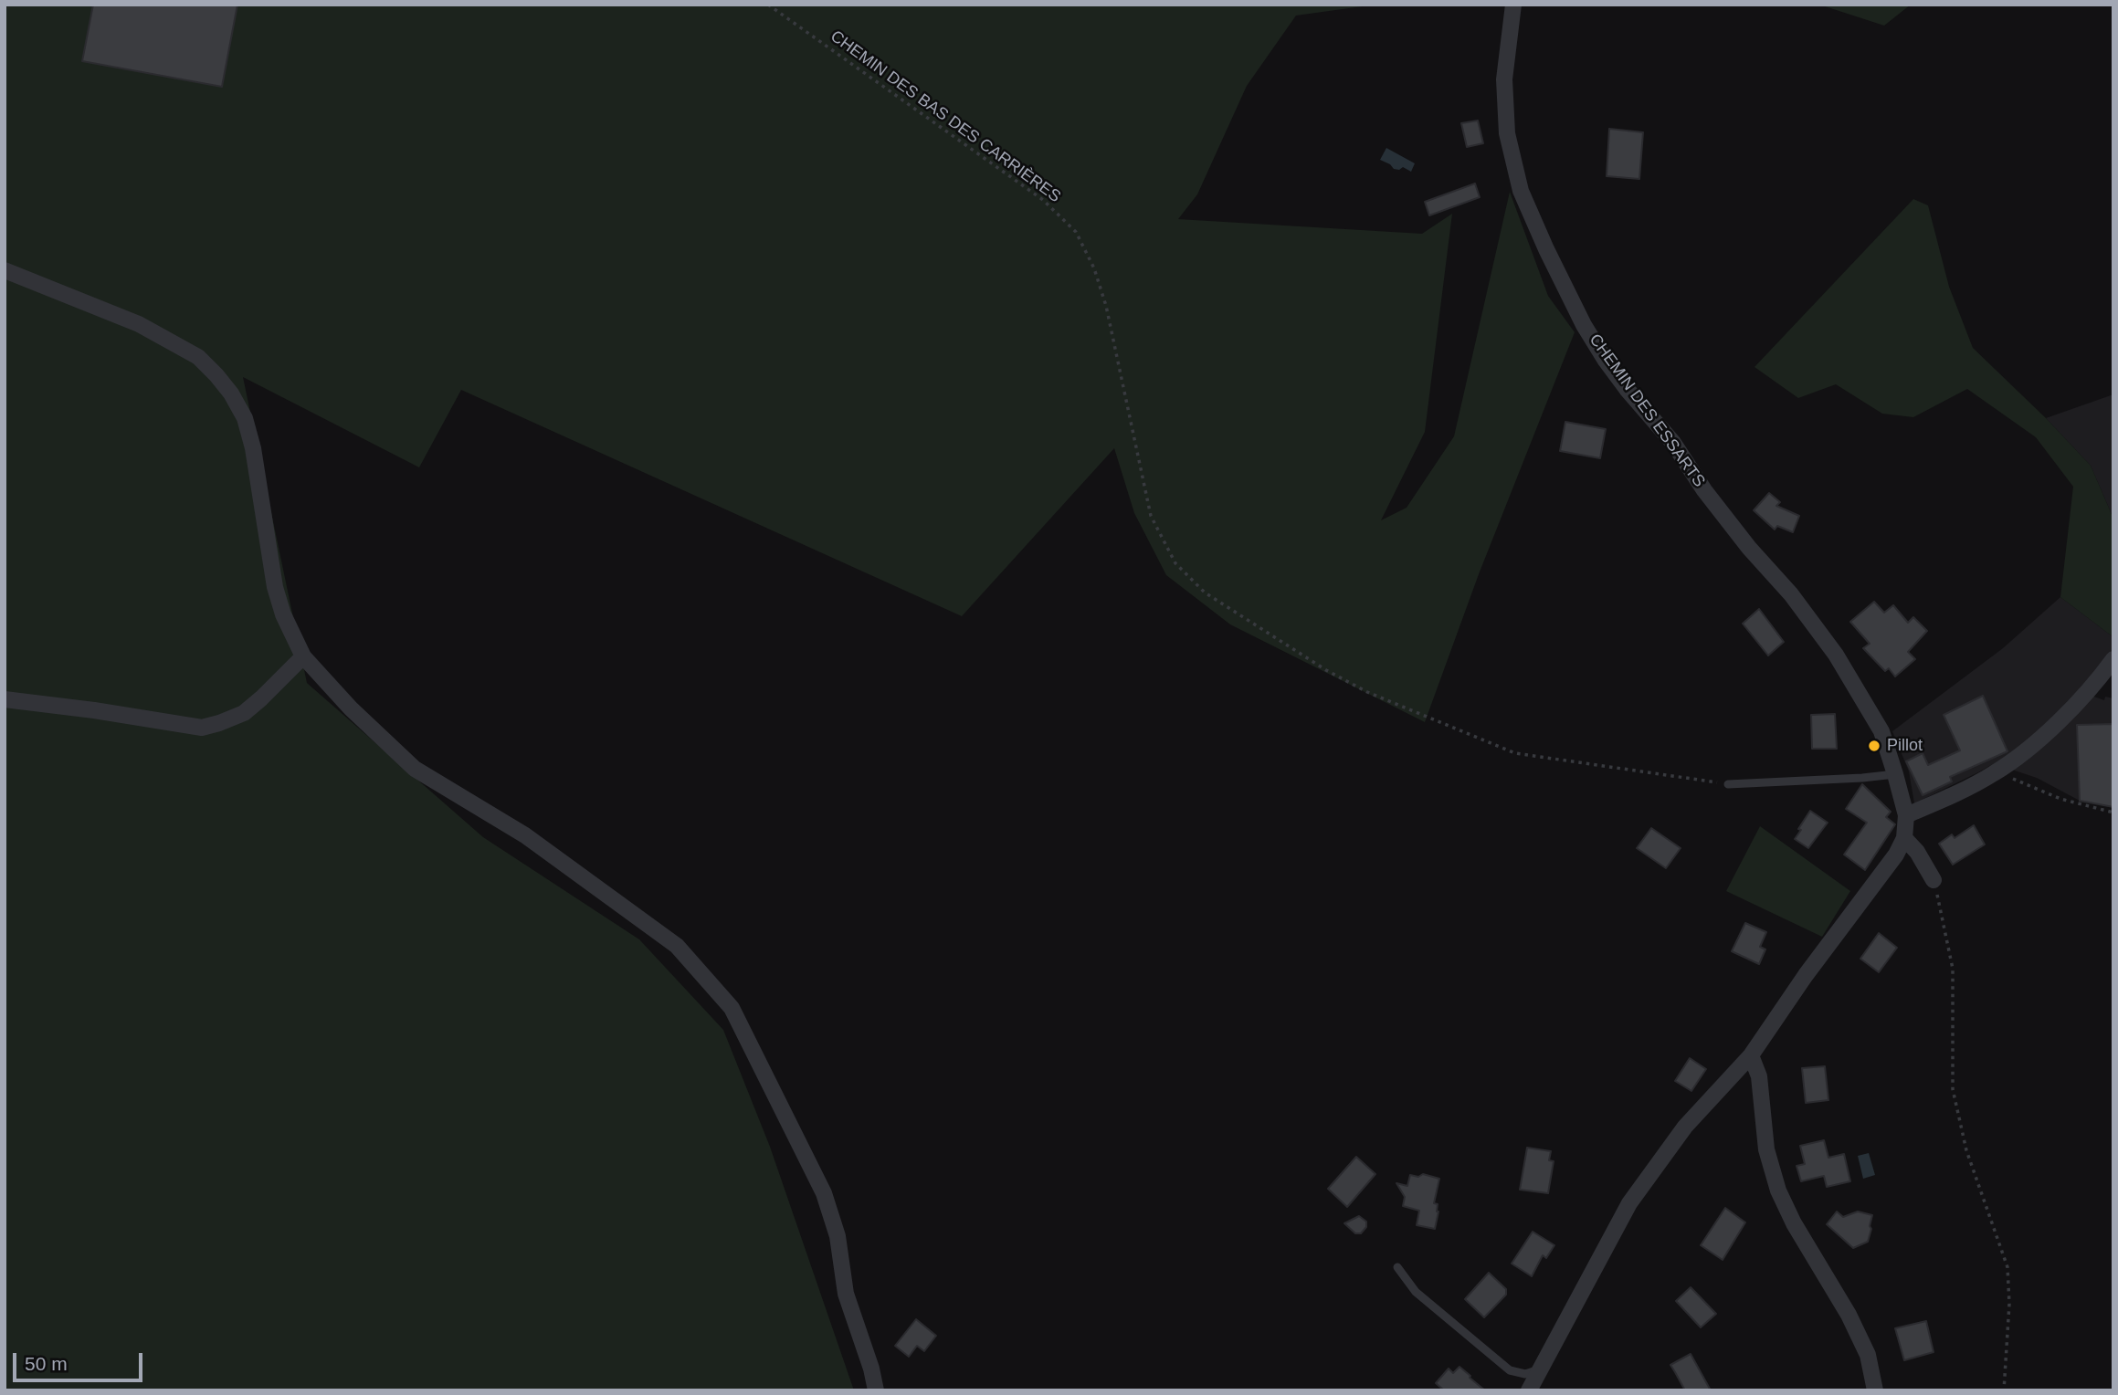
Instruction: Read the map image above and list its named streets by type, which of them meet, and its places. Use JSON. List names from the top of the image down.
{
  "streets": {
    "street": ["CHEMIN DES ESSARTS"],
    "path": ["CHEMIN DES BAS DES CARRIÈRES"]
  },
  "places": ["Pillot"],
  "scale_bar": "50 m"
}
